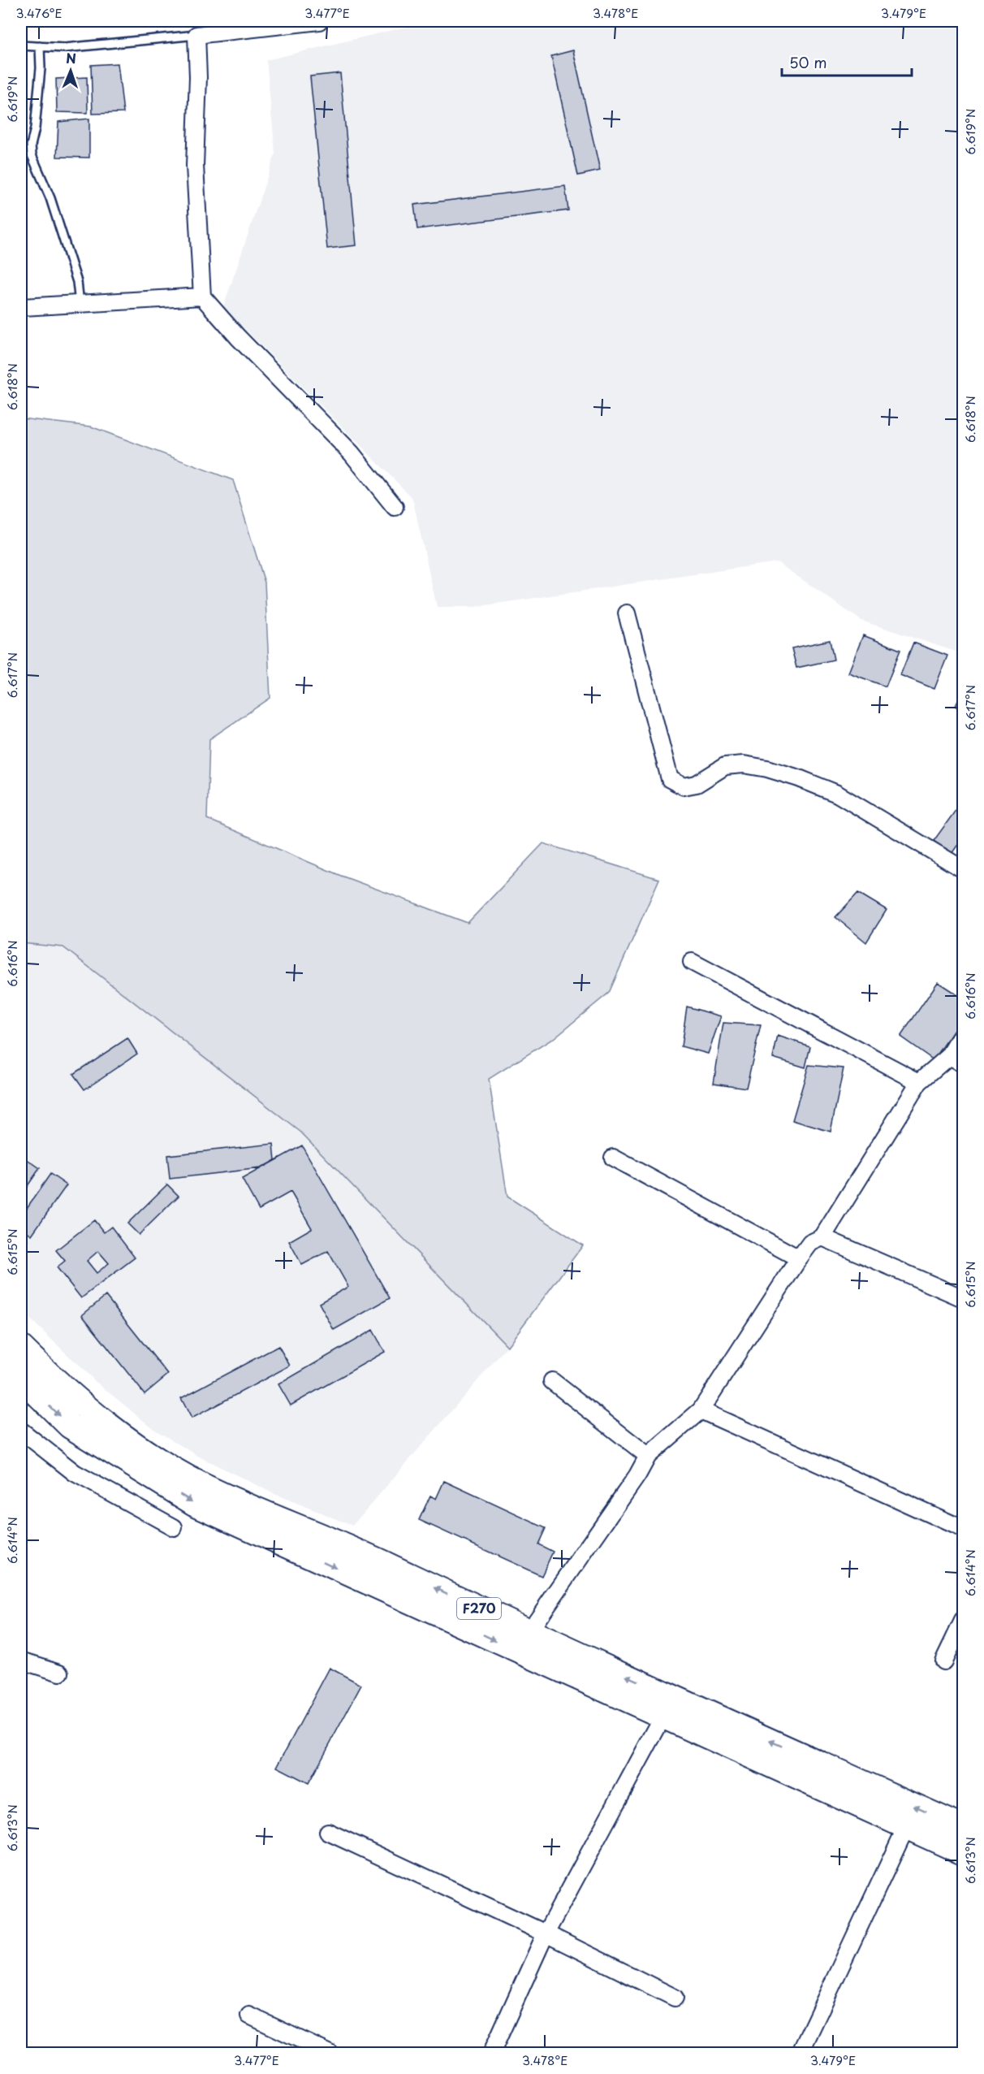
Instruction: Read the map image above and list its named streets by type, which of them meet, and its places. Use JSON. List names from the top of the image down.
{
  "streets": {
    "main road": ["F270"]
  },
  "scale_bar": "50 m",
  "north": "top",
  "coordinates": [
    "3.476°E",
    "3.477°E",
    "3.478°E",
    "3.479°E",
    "6.619°N",
    "6.618°N",
    "6.617°N",
    "6.616°N",
    "6.615°N",
    "6.614°N",
    "6.613°N"
  ]
}
